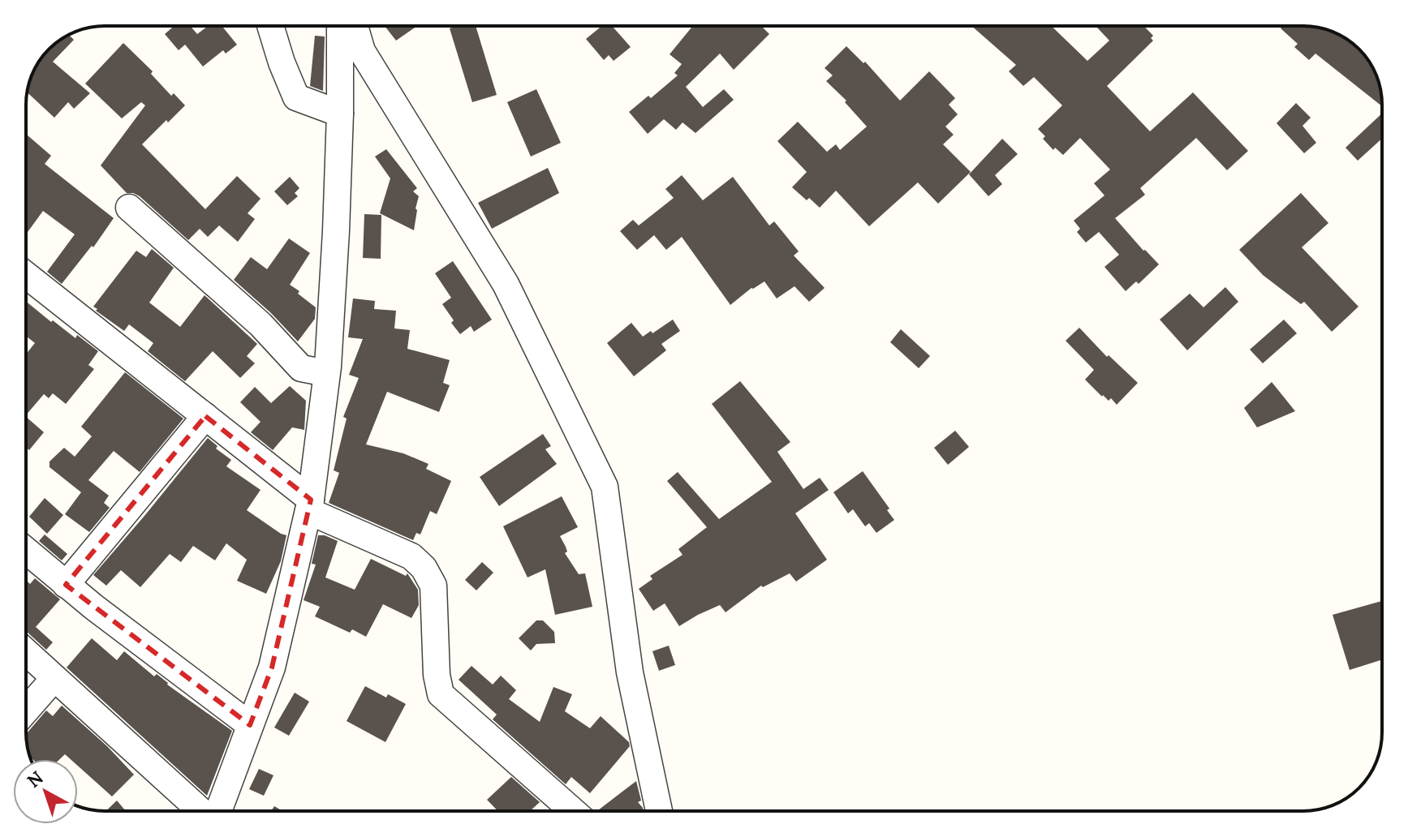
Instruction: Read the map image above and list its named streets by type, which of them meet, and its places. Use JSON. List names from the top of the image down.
{
  "north": "top left"
}
